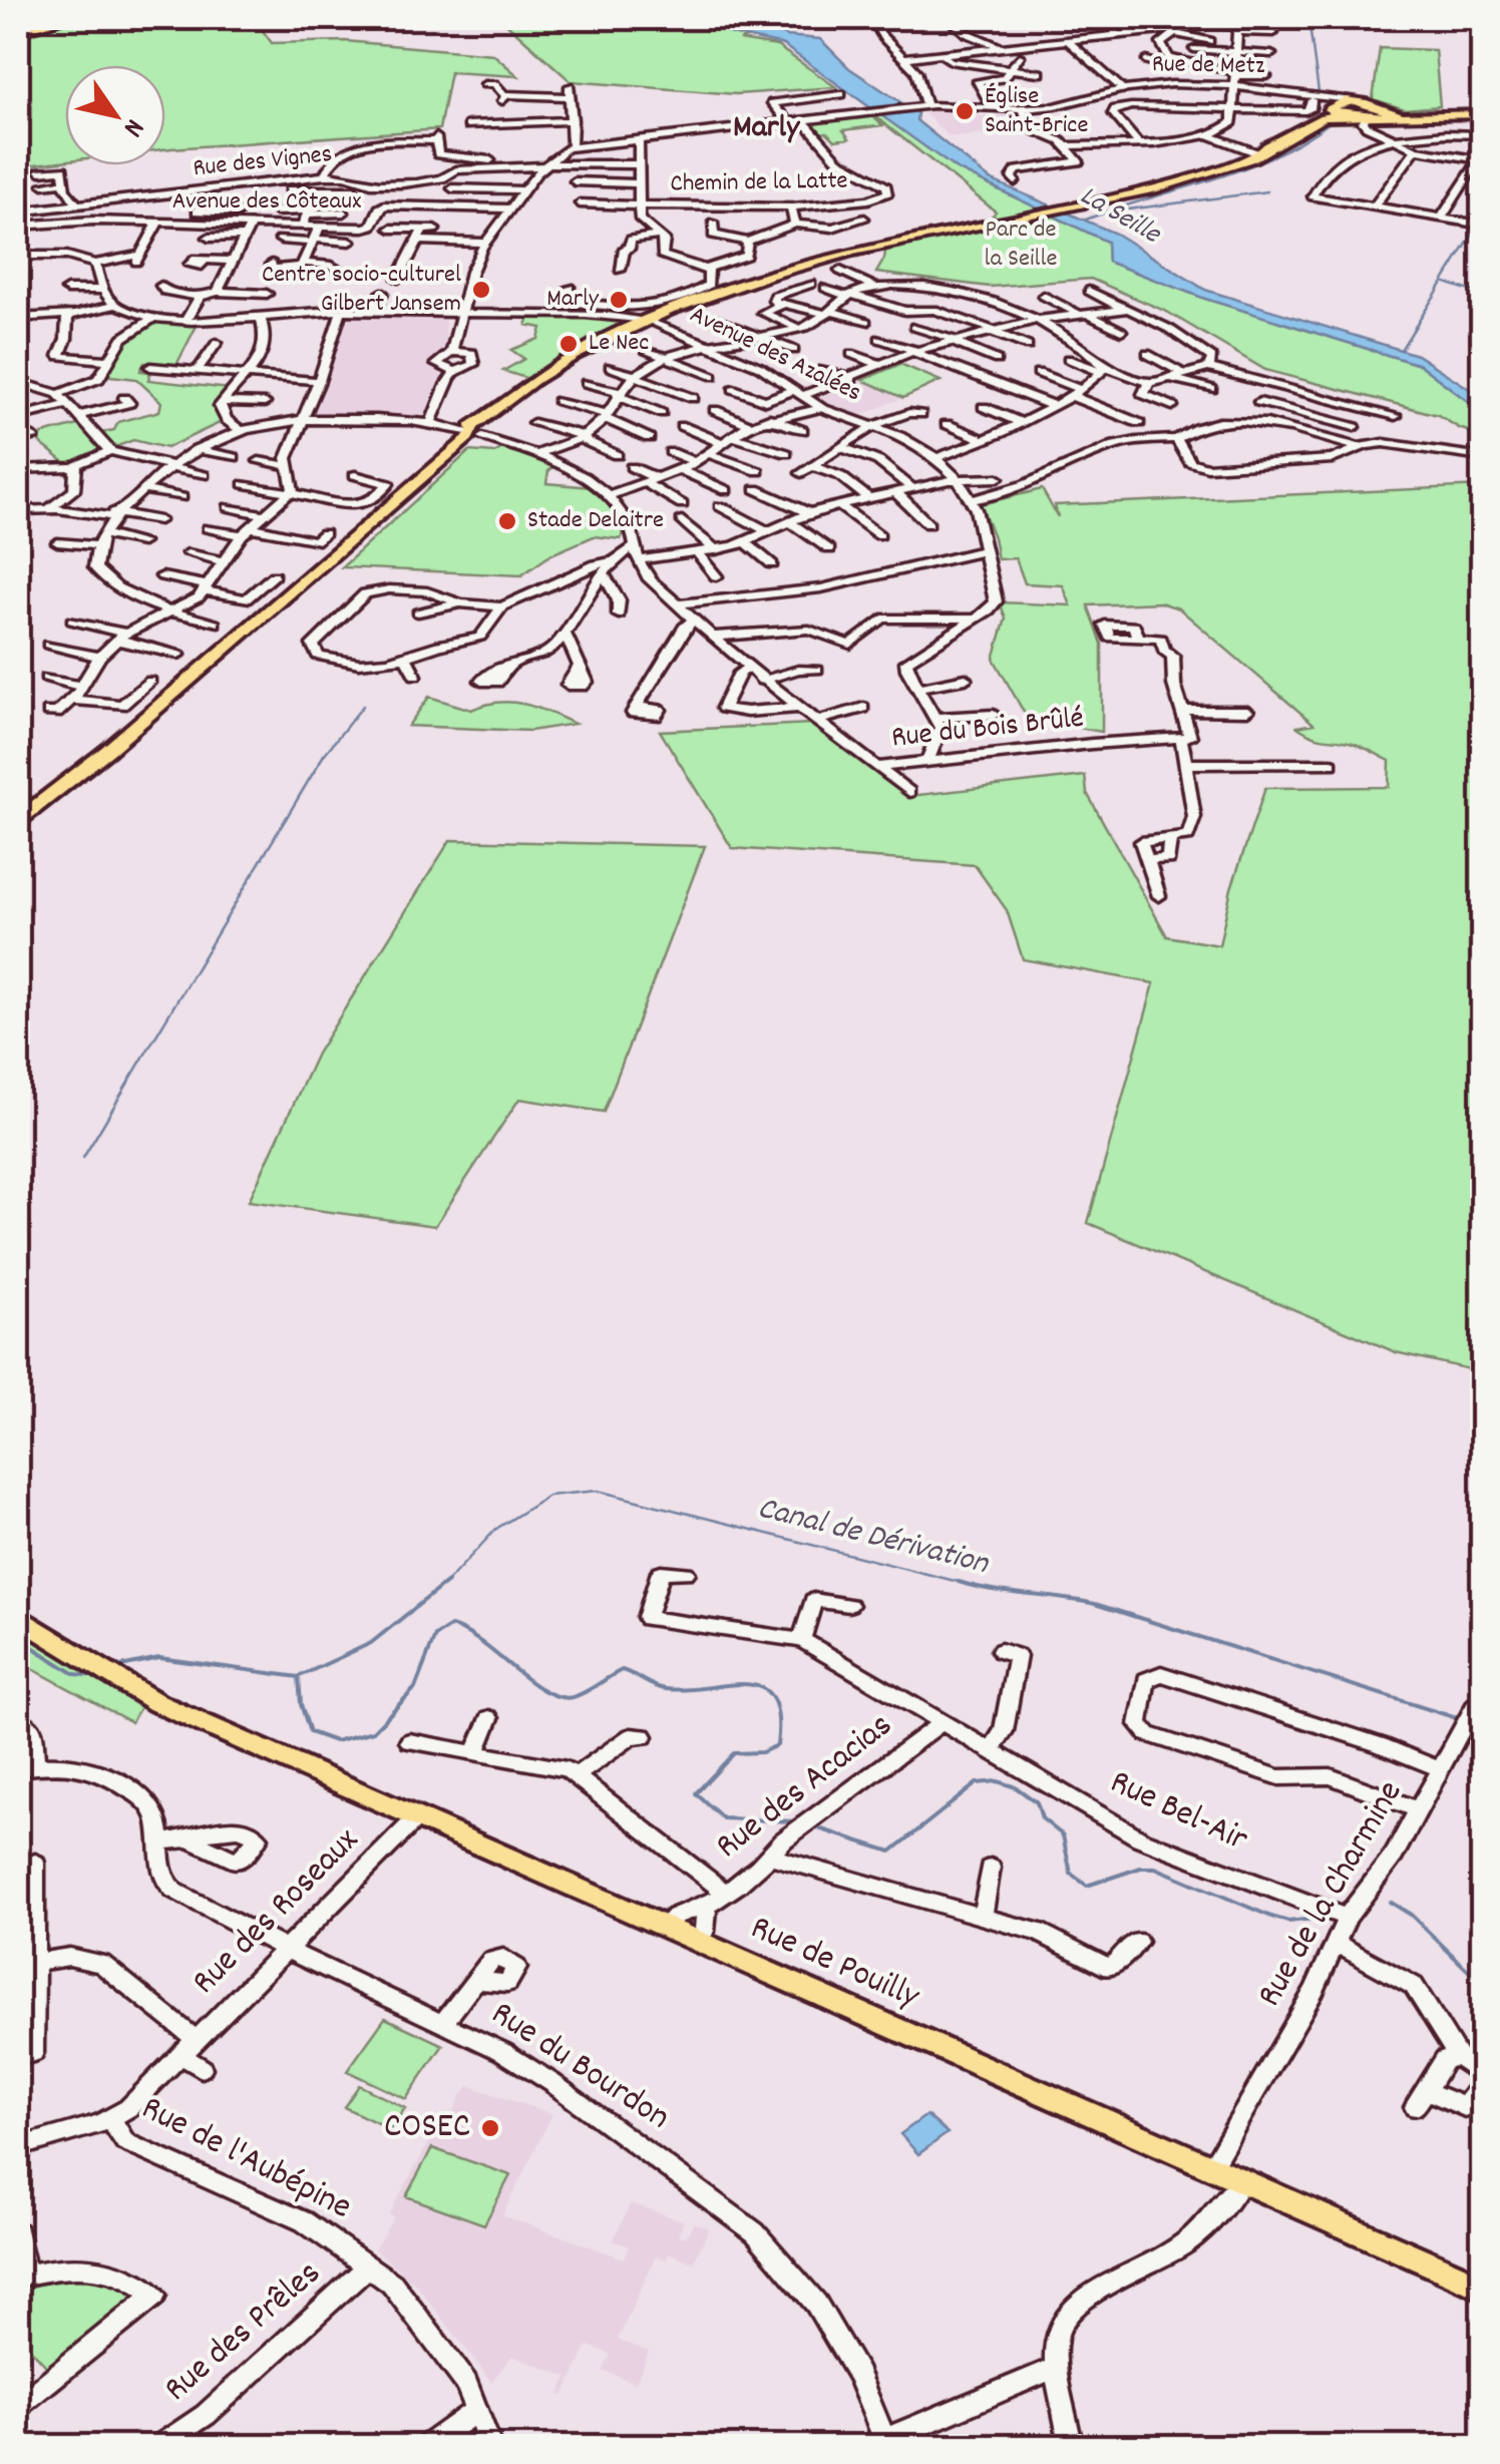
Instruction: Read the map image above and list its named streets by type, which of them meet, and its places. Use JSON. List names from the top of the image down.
{
  "streets": {
    "main road": ["Rue de Metz", "Rue de Pouilly"],
    "street": [
      "Rue des Vignes",
      "Chemin de la Latte",
      "Avenue des Côteaux",
      "Avenue des Azalées",
      "Rue du Bois Brûlé",
      "Rue des Acacias",
      "Rue Bel-Air",
      "Rue de la Charmine",
      "Rue des Roseaux",
      "Rue du Bourdon",
      "Rue de l'Aubépine",
      "Rue des Prêles"
    ]
  },
  "crossings": [
    ["Rue de Metz", "Chemin de la Latte"],
    ["Rue des Vignes", "Avenue des Côteaux"],
    ["Rue des Acacias", "Rue Bel-Air"],
    ["Rue des Acacias", "Rue de Pouilly"],
    ["Rue Bel-Air", "Rue de la Charmine"],
    ["Rue de la Charmine", "Rue de Pouilly"],
    ["Rue des Roseaux", "Rue de Pouilly"],
    ["Rue des Roseaux", "Rue du Bourdon"],
    ["Rue des Roseaux", "Rue de l'Aubépine"],
    ["Rue de l'Aubépine", "Rue des Prêles"]
  ],
  "districts": ["Marly"],
  "water": ["La Seille", "Canal de Dérivation"],
  "parks": ["Parc de la Seille"],
  "places": [
    "Église Saint-Brice",
    "Centre socio-culturel Gilbert Jansem",
    "Marly",
    "Le Nec",
    "Stade Delaitre",
    "COSEC"
  ],
  "north": "bottom right"
}
